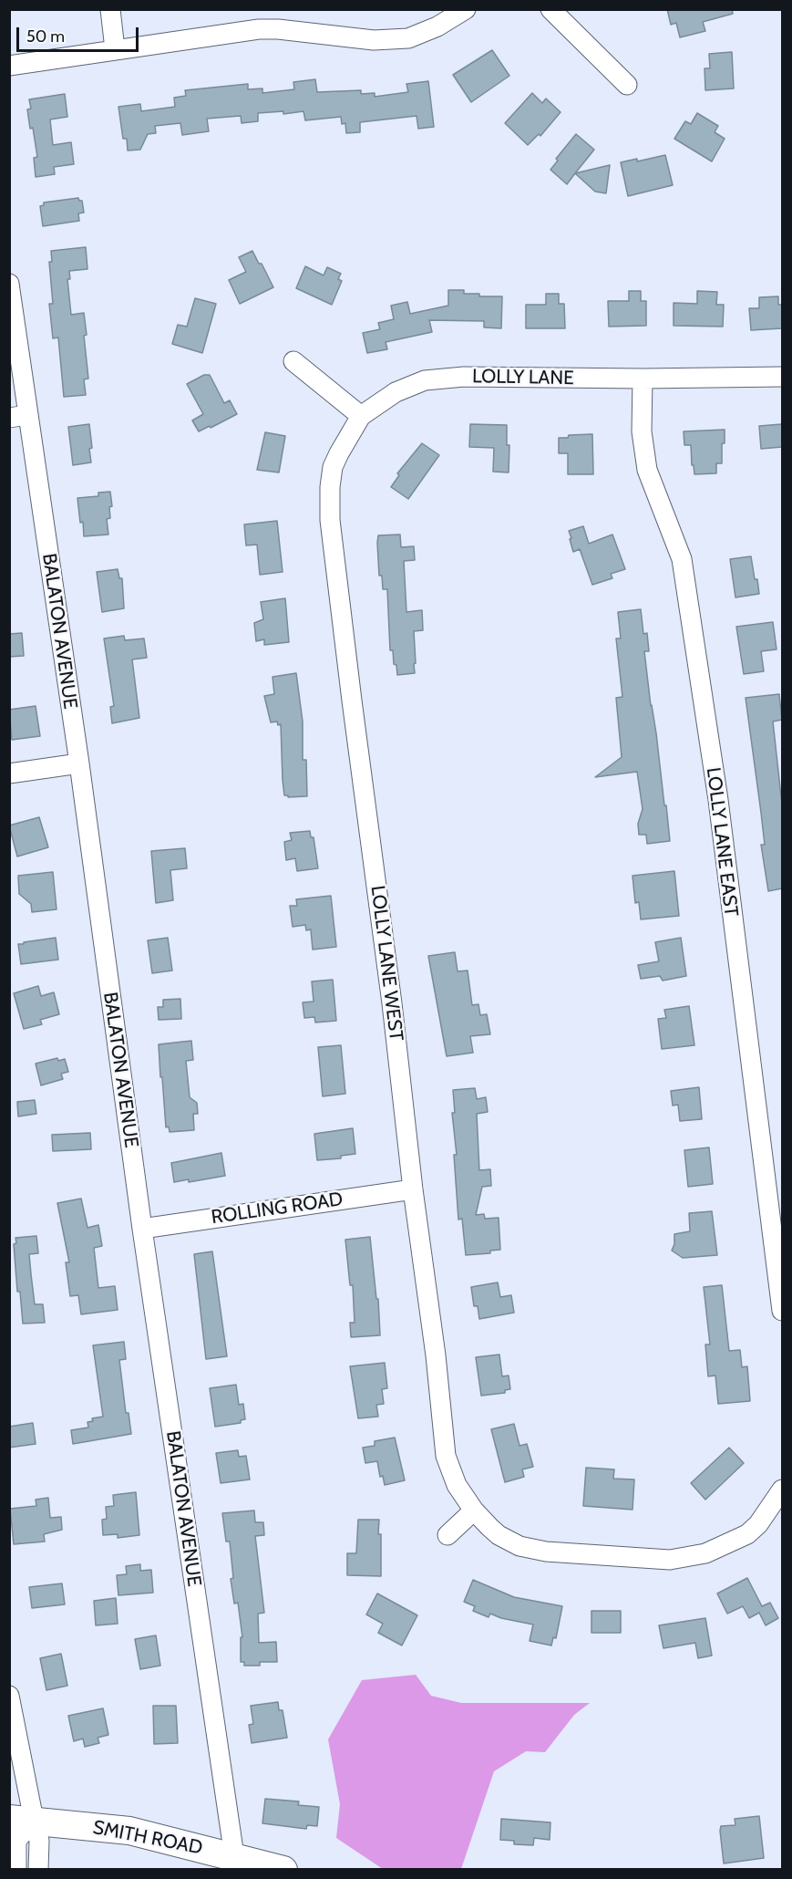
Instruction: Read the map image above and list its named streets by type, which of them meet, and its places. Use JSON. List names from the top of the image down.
{
  "streets": {
    "street": [
      "LOLLY LANE",
      "BALATON AVENUE",
      "LOLLY LANE EAST",
      "LOLLY LANE WEST",
      "ROLLING ROAD",
      "SMITH ROAD"
    ]
  },
  "crossings": [
    ["LOLLY LANE", "LOLLY LANE EAST"],
    ["LOLLY LANE", "LOLLY LANE WEST"],
    ["BALATON AVENUE", "ROLLING ROAD"],
    ["BALATON AVENUE", "SMITH ROAD"],
    ["LOLLY LANE WEST", "ROLLING ROAD"]
  ],
  "scale_bar": "50 m"
}
